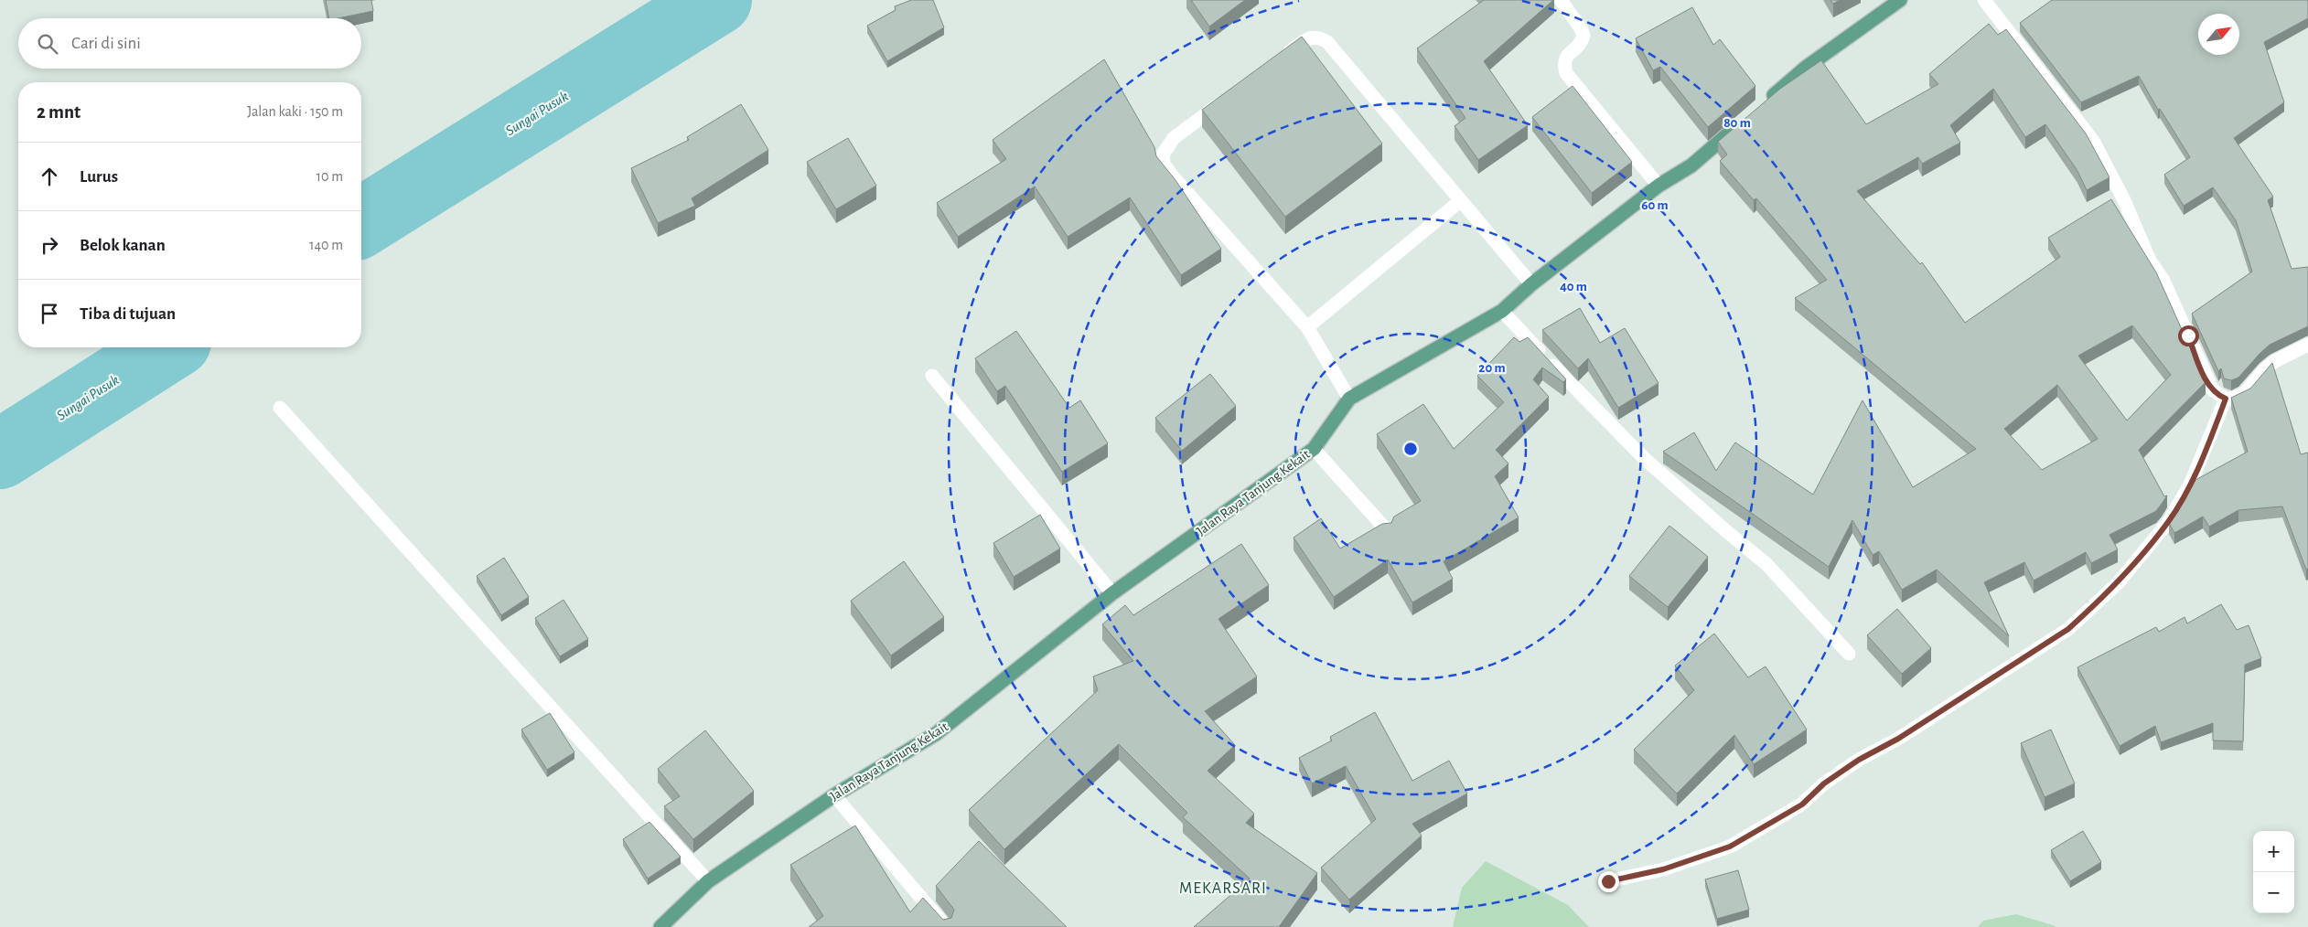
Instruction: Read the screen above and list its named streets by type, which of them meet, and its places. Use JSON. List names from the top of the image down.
{
  "streets": {
    "main road": ["Jalan Raya Tanjung Kekait"]
  },
  "districts": ["MEKARSARI"],
  "water": ["Sungai Pusuk"],
  "north": "top right",
  "page": {
    "search": "Cari di sini",
    "heading": ["2 mnt", "Jalan kaki · 150 m"],
    "list": [
      ["Lurus", "10 m"],
      ["Belok kanan", "140 m"],
      "Tiba di tujuan"
    ],
    "map_buttons": ["+", "−"]
  },
  "rings": [
    "80 m",
    "60 m",
    "40 m",
    "20 m"
  ]
}
